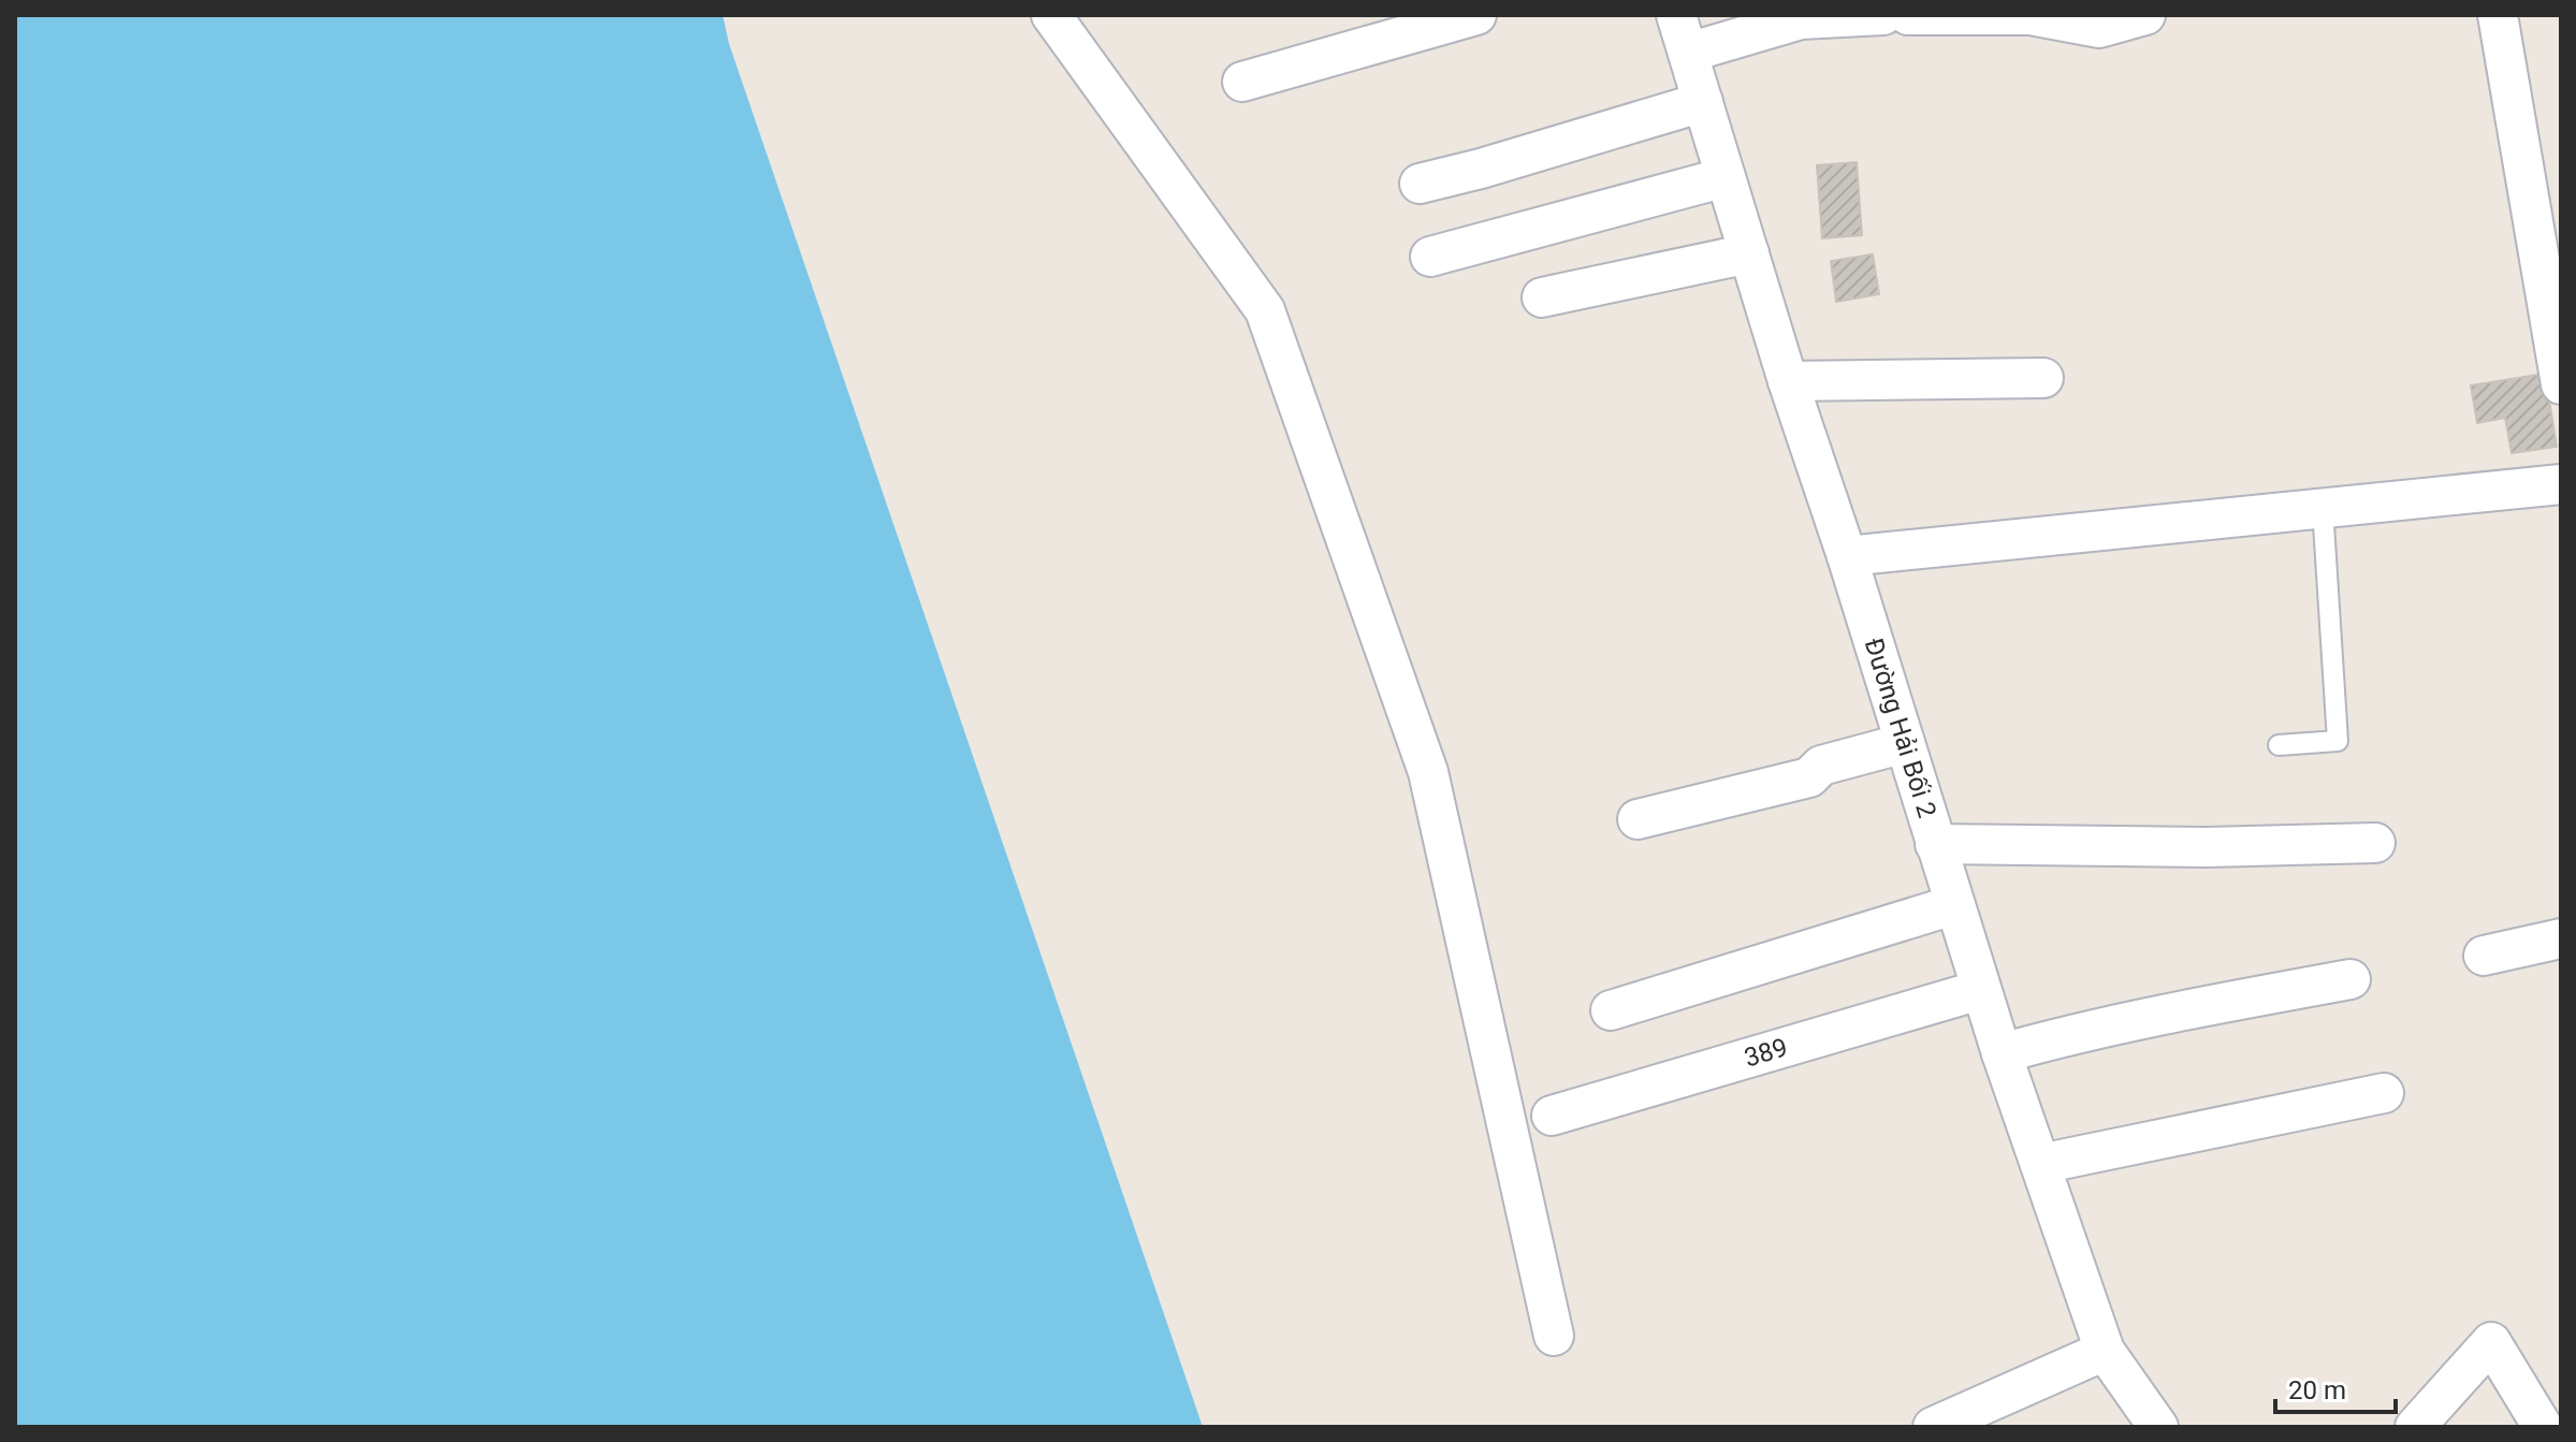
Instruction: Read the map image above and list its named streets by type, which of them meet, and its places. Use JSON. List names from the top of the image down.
{
  "streets": {
    "street": ["Đường Hải Bối 2", "389"]
  },
  "crossings": [
    ["Đường Hải Bối 2", "389"]
  ],
  "scale_bar": "20 m"
}
